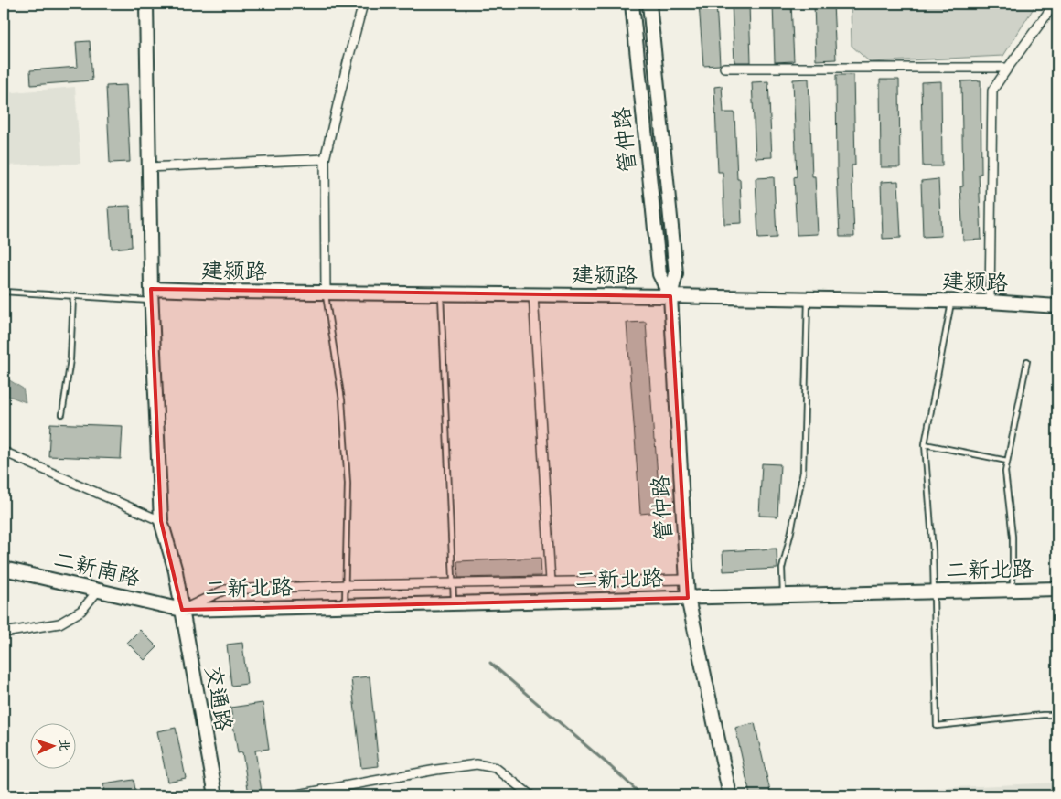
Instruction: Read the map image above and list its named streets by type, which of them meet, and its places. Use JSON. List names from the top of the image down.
{
  "streets": {
    "street": [
      "管仲路",
      "建颍路",
      "二新南路",
      "二新北路",
      "交通路"
    ]
  },
  "crossings": [
    ["管仲路", "建颍路"],
    ["管仲路", "二新北路"],
    ["建颍路", "交通路"],
    ["二新南路", "二新北路"],
    ["二新南路", "交通路"],
    ["二新北路", "交通路"]
  ],
  "north": "right"
}
